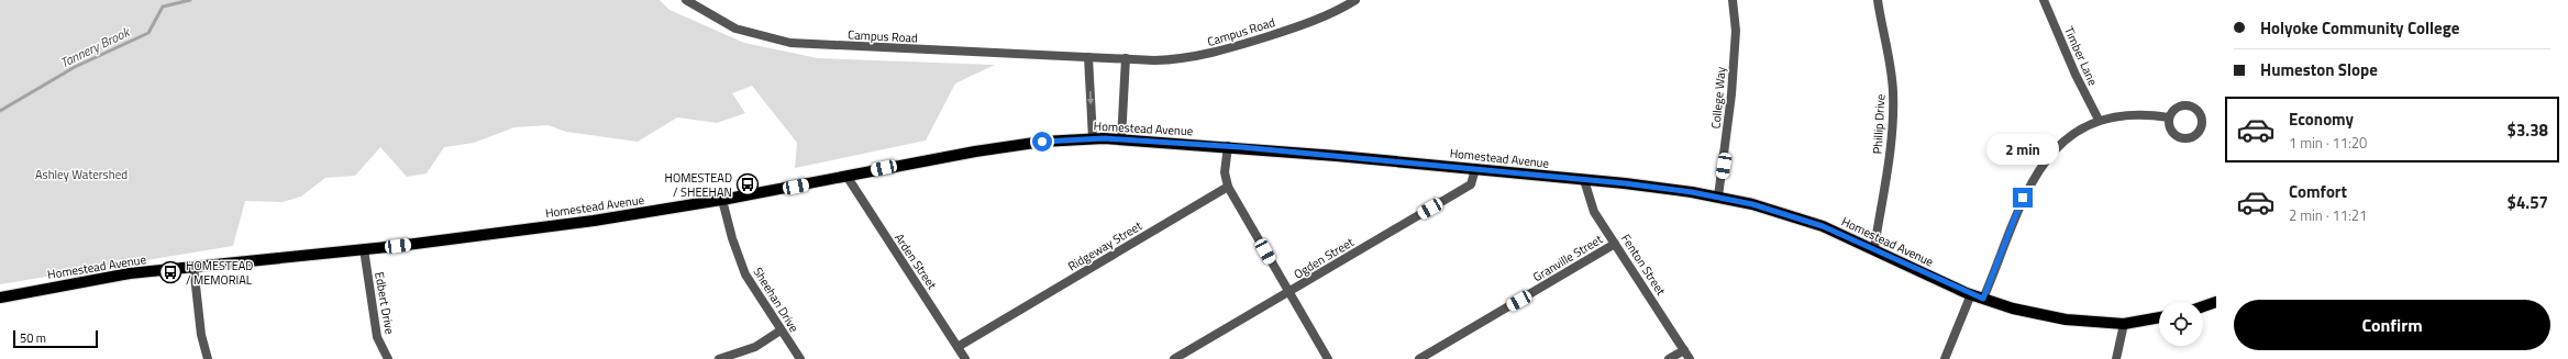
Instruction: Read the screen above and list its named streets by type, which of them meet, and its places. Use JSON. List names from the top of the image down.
{
  "streets": {
    "main road": ["Homestead Avenue"],
    "street": [
      "Campus Road",
      "Timber Lane",
      "College Way",
      "Phillip Drive",
      "Ridgeway Street",
      "Ogden Street",
      "Granville Street",
      "Arden Street",
      "Fenton Street",
      "Sheehan Drive",
      "Edbert Drive"
    ]
  },
  "crossings": [
    ["College Way", "Homestead Avenue"],
    ["Phillip Drive", "Homestead Avenue"],
    ["Homestead Avenue", "Ogden Street"],
    ["Homestead Avenue", "Arden Street"],
    ["Homestead Avenue", "Fenton Street"],
    ["Homestead Avenue", "Sheehan Drive"],
    ["Homestead Avenue", "Edbert Drive"],
    ["Ridgeway Street", "Arden Street"],
    ["Granville Street", "Fenton Street"]
  ],
  "water": ["Tannery Brook"],
  "parks": ["Ashley Watershed"],
  "places": {
    "bus stop": ["HOMESTEAD / SHEEHAN", "HOMESTEAD / MEMORIAL"]
  },
  "scale_bar": "50 m",
  "page": {
    "banner": ["Holyoke Community College", "Humeston Slope"],
    "list": [
      {
        "name": "Economy",
        "note": "1 min · 11:20",
        "value": "$3.38"
      },
      {
        "name": "Comfort",
        "note": "2 min · 11:21",
        "value": "$4.57"
      }
    ],
    "bubble": "2 min",
    "buttons": "Confirm",
    "scale": "50 m"
  }
}
